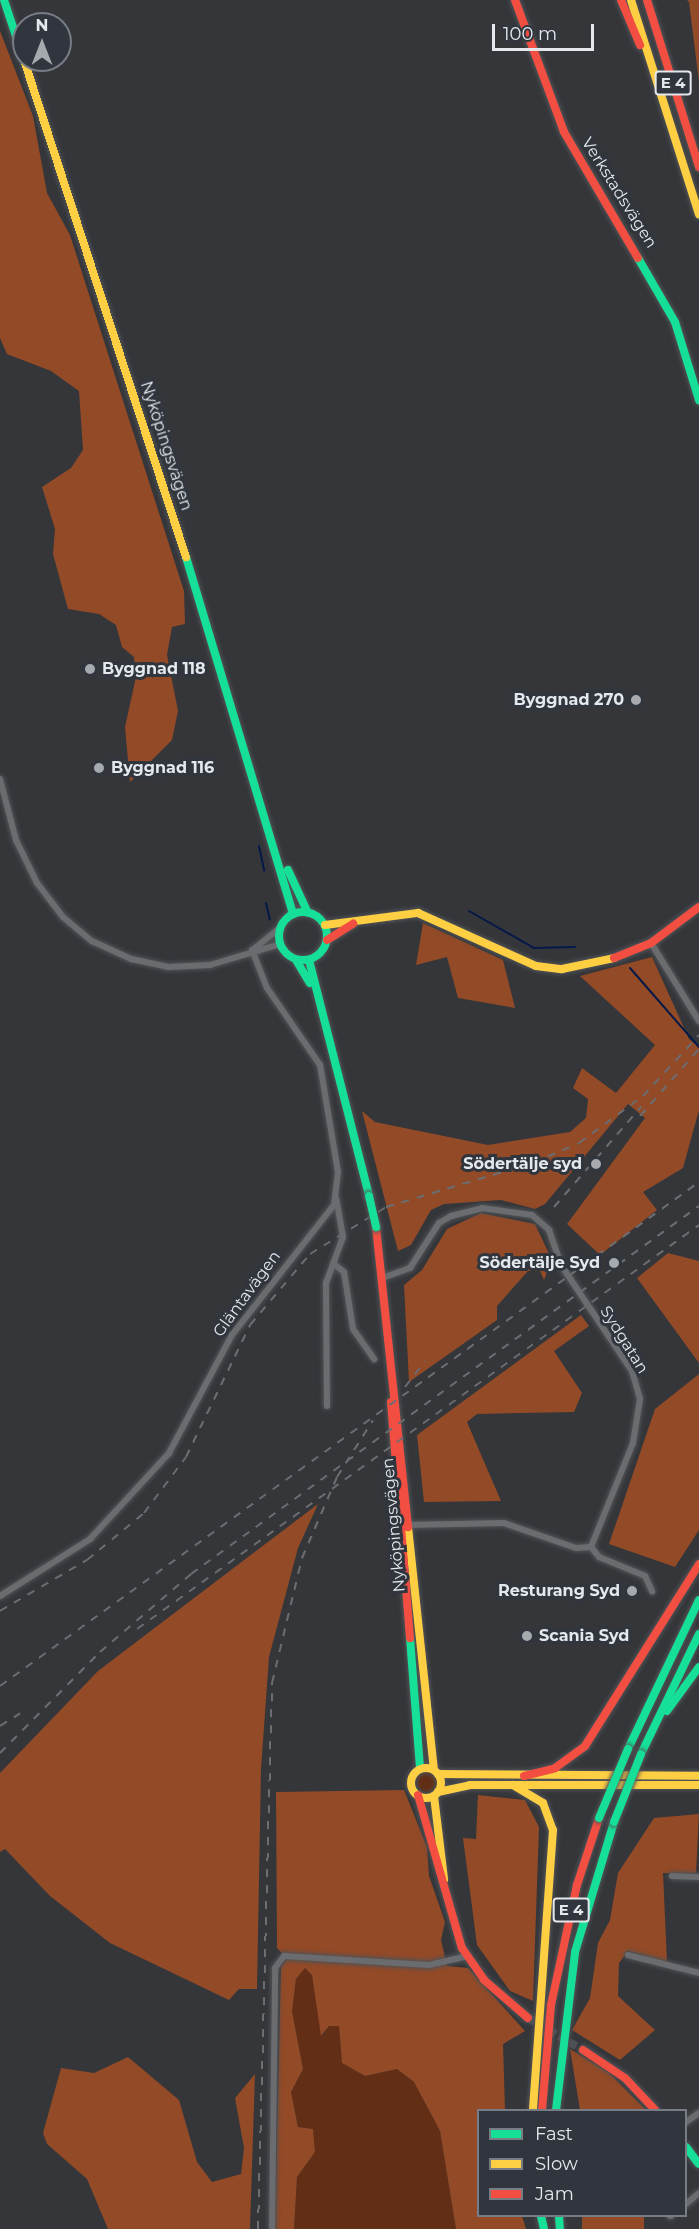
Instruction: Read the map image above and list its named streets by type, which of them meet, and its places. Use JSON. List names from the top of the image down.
{
  "streets": {
    "main road": ["E 4", "Verkstadsvägen", "Nyköpingsvägen"],
    "street": ["Gläntavägen", "Sydgatan"]
  },
  "crossings": [
    ["Nyköpingsvägen", "Sydgatan"]
  ],
  "places": [
    "Byggnad 118",
    "Byggnad 270",
    "Byggnad 116",
    "Södertälje syd",
    "Södertälje Syd",
    "Resturang Syd",
    "Scania Syd"
  ],
  "legend": ["Fast", "Slow", "Jam"],
  "scale_bar": "100 m",
  "north": "top"
}
